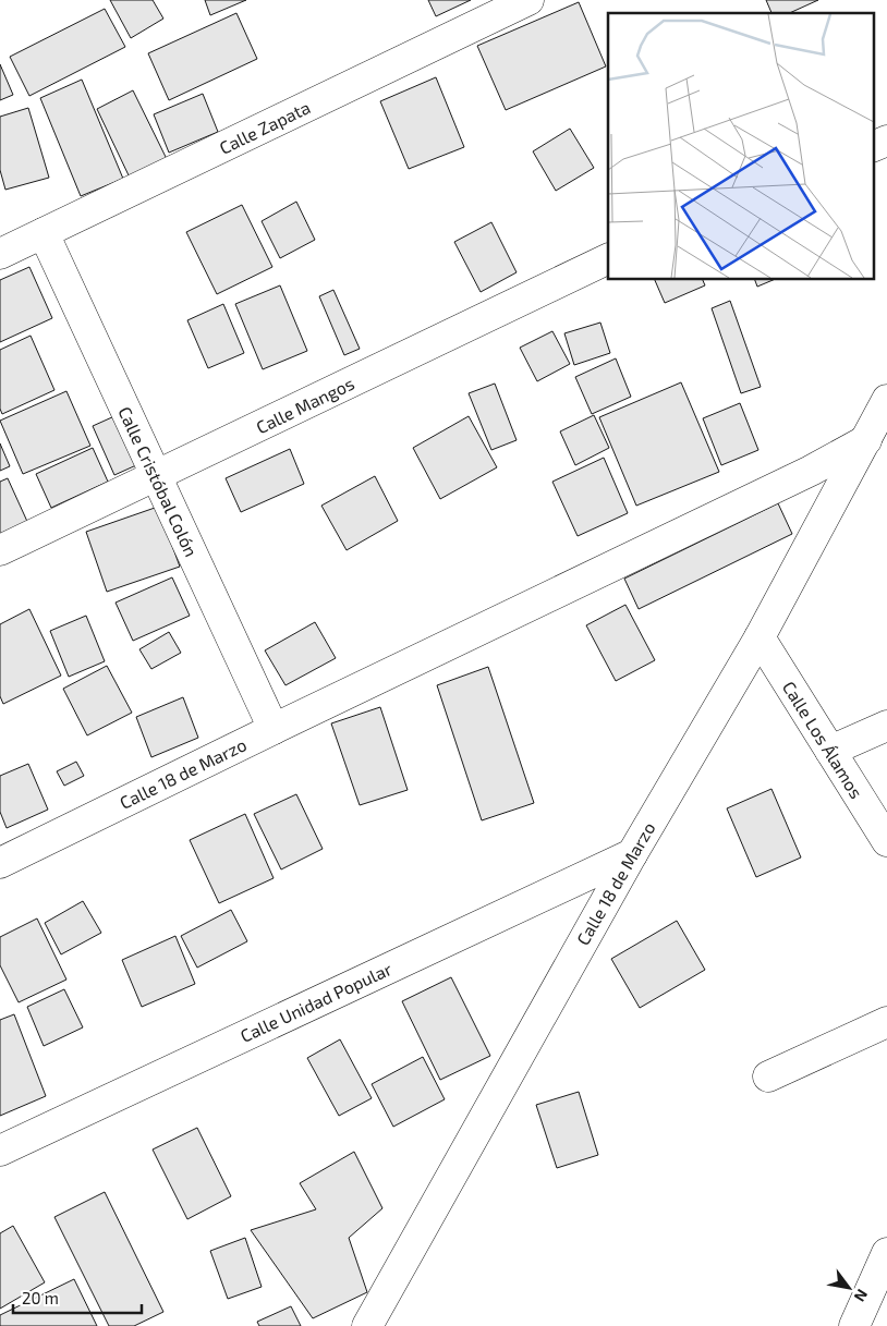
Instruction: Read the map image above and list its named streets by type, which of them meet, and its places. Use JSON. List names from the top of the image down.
{
  "streets": {
    "street": [
      "Calle Zapata",
      "Calle Mangos",
      "Calle Cristóbal Colón",
      "Calle Los Álamos",
      "Calle 18 de Marzo",
      "Calle Unidad Popular"
    ]
  },
  "crossings": [
    ["Calle Zapata", "Calle Cristóbal Colón"],
    ["Calle Mangos", "Calle Cristóbal Colón"],
    ["Calle Cristóbal Colón", "Calle 18 de Marzo"],
    ["Calle Los Álamos", "Calle 18 de Marzo"],
    ["Calle 18 de Marzo", "Calle Unidad Popular"]
  ],
  "scale_bar": "20 m",
  "north": "bottom right"
}
